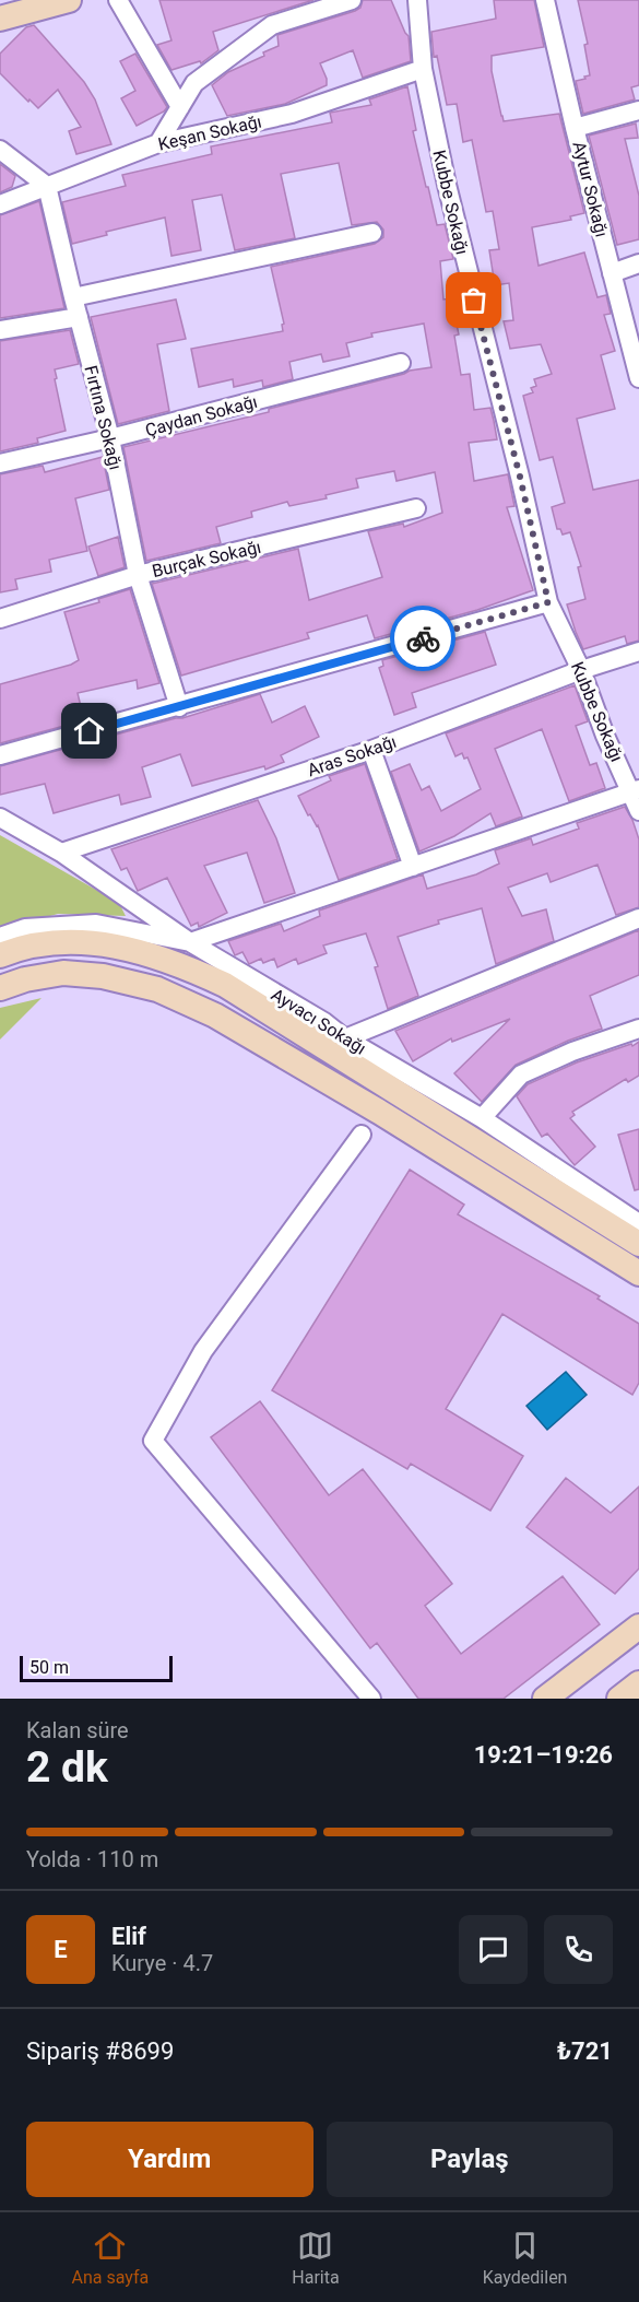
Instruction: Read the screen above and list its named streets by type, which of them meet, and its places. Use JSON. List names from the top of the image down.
{
  "streets": {
    "street": [
      "Keşan Sokağı",
      "Aytur Sokağı",
      "Kubbe Sokağı",
      "Çaydan Sokağı",
      "Fırtına Sokağı",
      "Burçak Sokağı",
      "Aras Sokağı",
      "Ayvacı Sokağı"
    ]
  },
  "crossings": [
    ["Keşan Sokağı", "Kubbe Sokağı"],
    ["Keşan Sokağı", "Fırtına Sokağı"],
    ["Kubbe Sokağı", "Aras Sokağı"],
    ["Çaydan Sokağı", "Fırtına Sokağı"],
    ["Fırtına Sokağı", "Burçak Sokağı"],
    ["Aras Sokağı", "Ayvacı Sokağı"]
  ],
  "scale_bar": "50 m",
  "page": {
    "scale": "50 m",
    "heading": ["2 dk", "Kalan süre", "19:21–19:26"],
    "panel": [
      "Elif",
      "Kurye · 4.7",
      "Sipariş #8699",
      "₺721"
    ],
    "bar": "Yolda · 110 m",
    "round": "E",
    "buttons": ["Yardım", "Paylaş"],
    "tabs": ["Ana sayfa", "Harita", "Kaydedilen"]
  }
}
